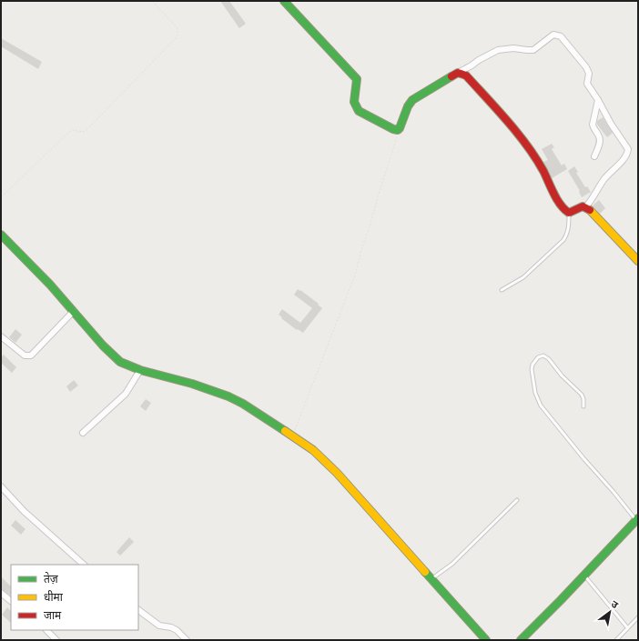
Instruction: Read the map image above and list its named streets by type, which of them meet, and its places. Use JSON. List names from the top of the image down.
{
  "legend": ["तेज़", "धीमा", "जाम"],
  "north": "top right"
}
